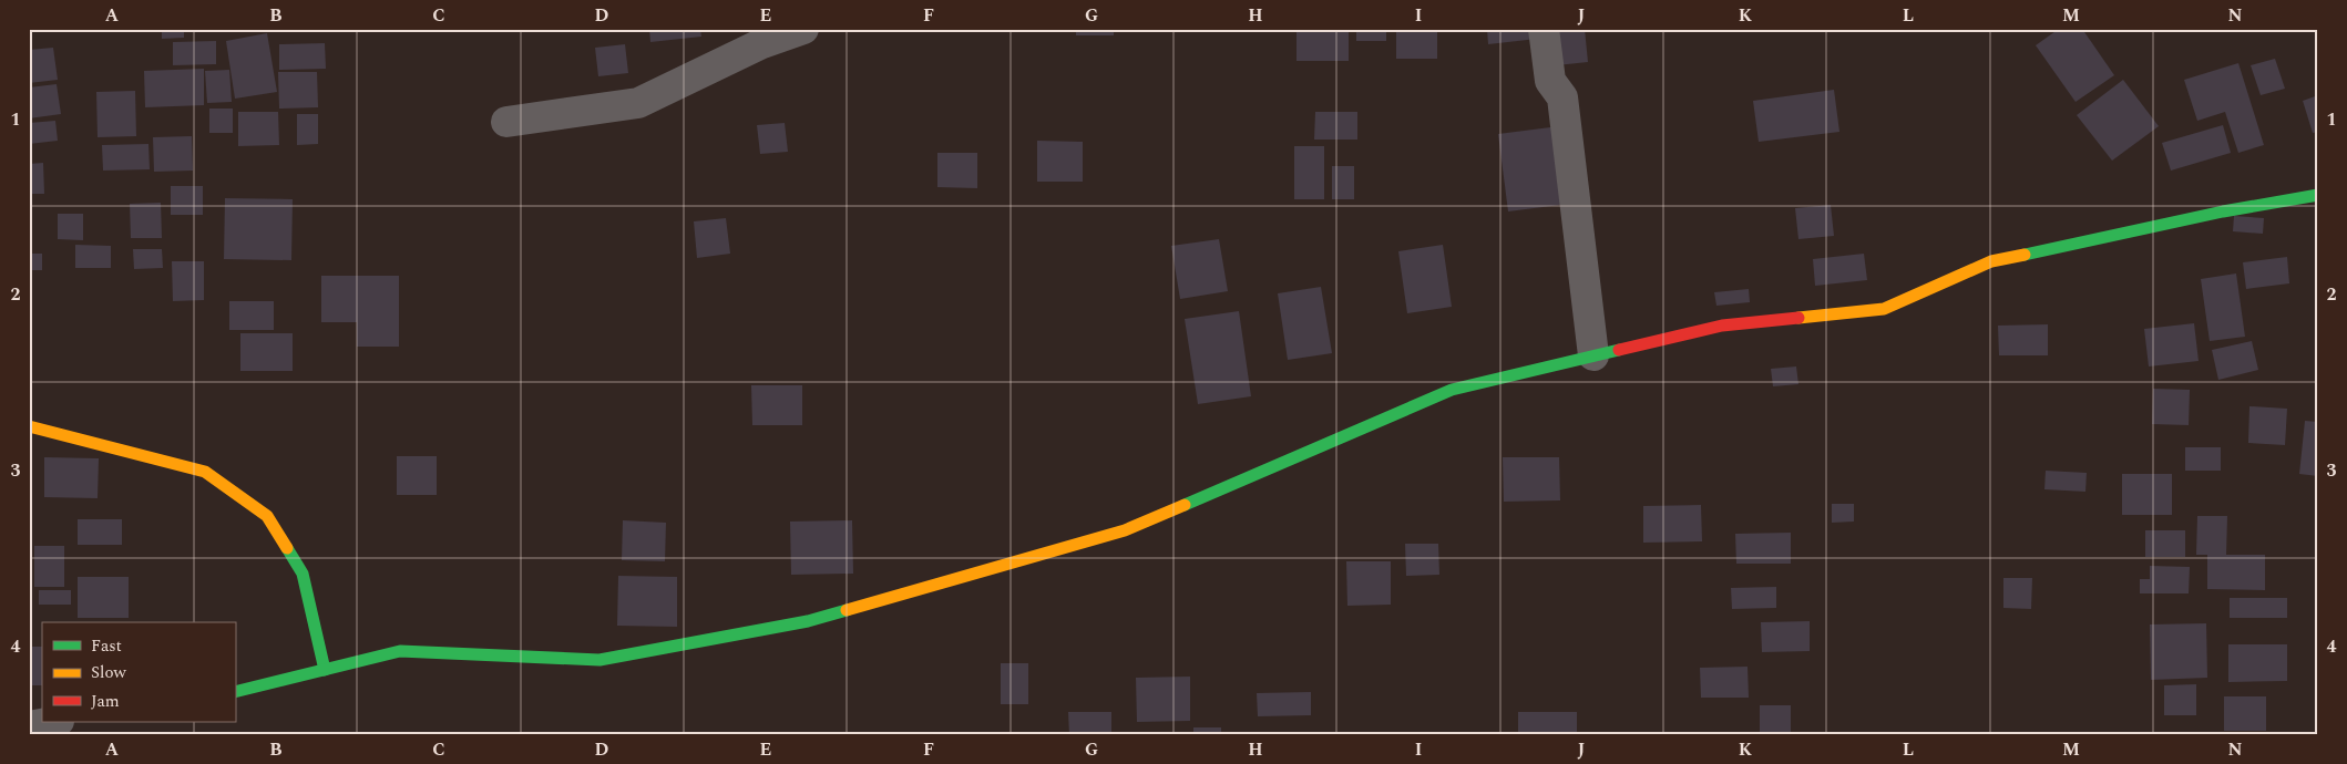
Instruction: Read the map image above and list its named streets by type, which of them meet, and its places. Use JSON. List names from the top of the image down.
{
  "legend": ["Fast", "Slow", "Jam"],
  "grid": {
    "columns": [
      "A",
      "B",
      "C",
      "D",
      "E",
      "F",
      "G",
      "H",
      "I",
      "J",
      "K",
      "L",
      "M",
      "N"
    ],
    "rows": [
      "1",
      "2",
      "3",
      "4"
    ]
  }
}
